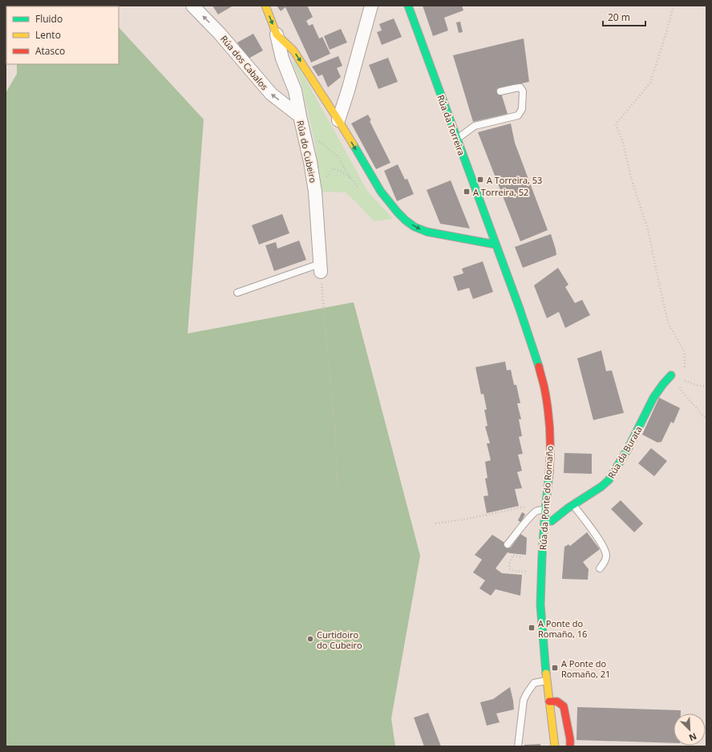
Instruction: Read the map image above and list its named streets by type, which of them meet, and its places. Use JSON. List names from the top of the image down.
{
  "streets": {
    "main road": ["Rúa da Torreira", "Rúa da Burata", "Rúa da Ponte do Romaño"],
    "street": ["Rúa dos Cabalos", "Rúa do Cubeiro"]
  },
  "crossings": [
    ["Rúa dos Cabalos", "Rúa do Cubeiro"],
    ["Rúa da Torreira", "Rúa da Ponte do Romaño"],
    ["Rúa da Burata", "Rúa da Ponte do Romaño"]
  ],
  "one_way": ["Rúa dos Cabalos"],
  "places": {
    "transit": [
      "A Torreira, 53",
      "A Torreira, 52",
      "A Ponte do Romaño, 16",
      "A Ponte do Romaño, 21"
    ],
    "other": ["Curtidoiro do Cubeiro"]
  },
  "legend": ["Fluido", "Lento", "Atasco"],
  "scale_bar": "20 m",
  "north": "bottom right"
}
